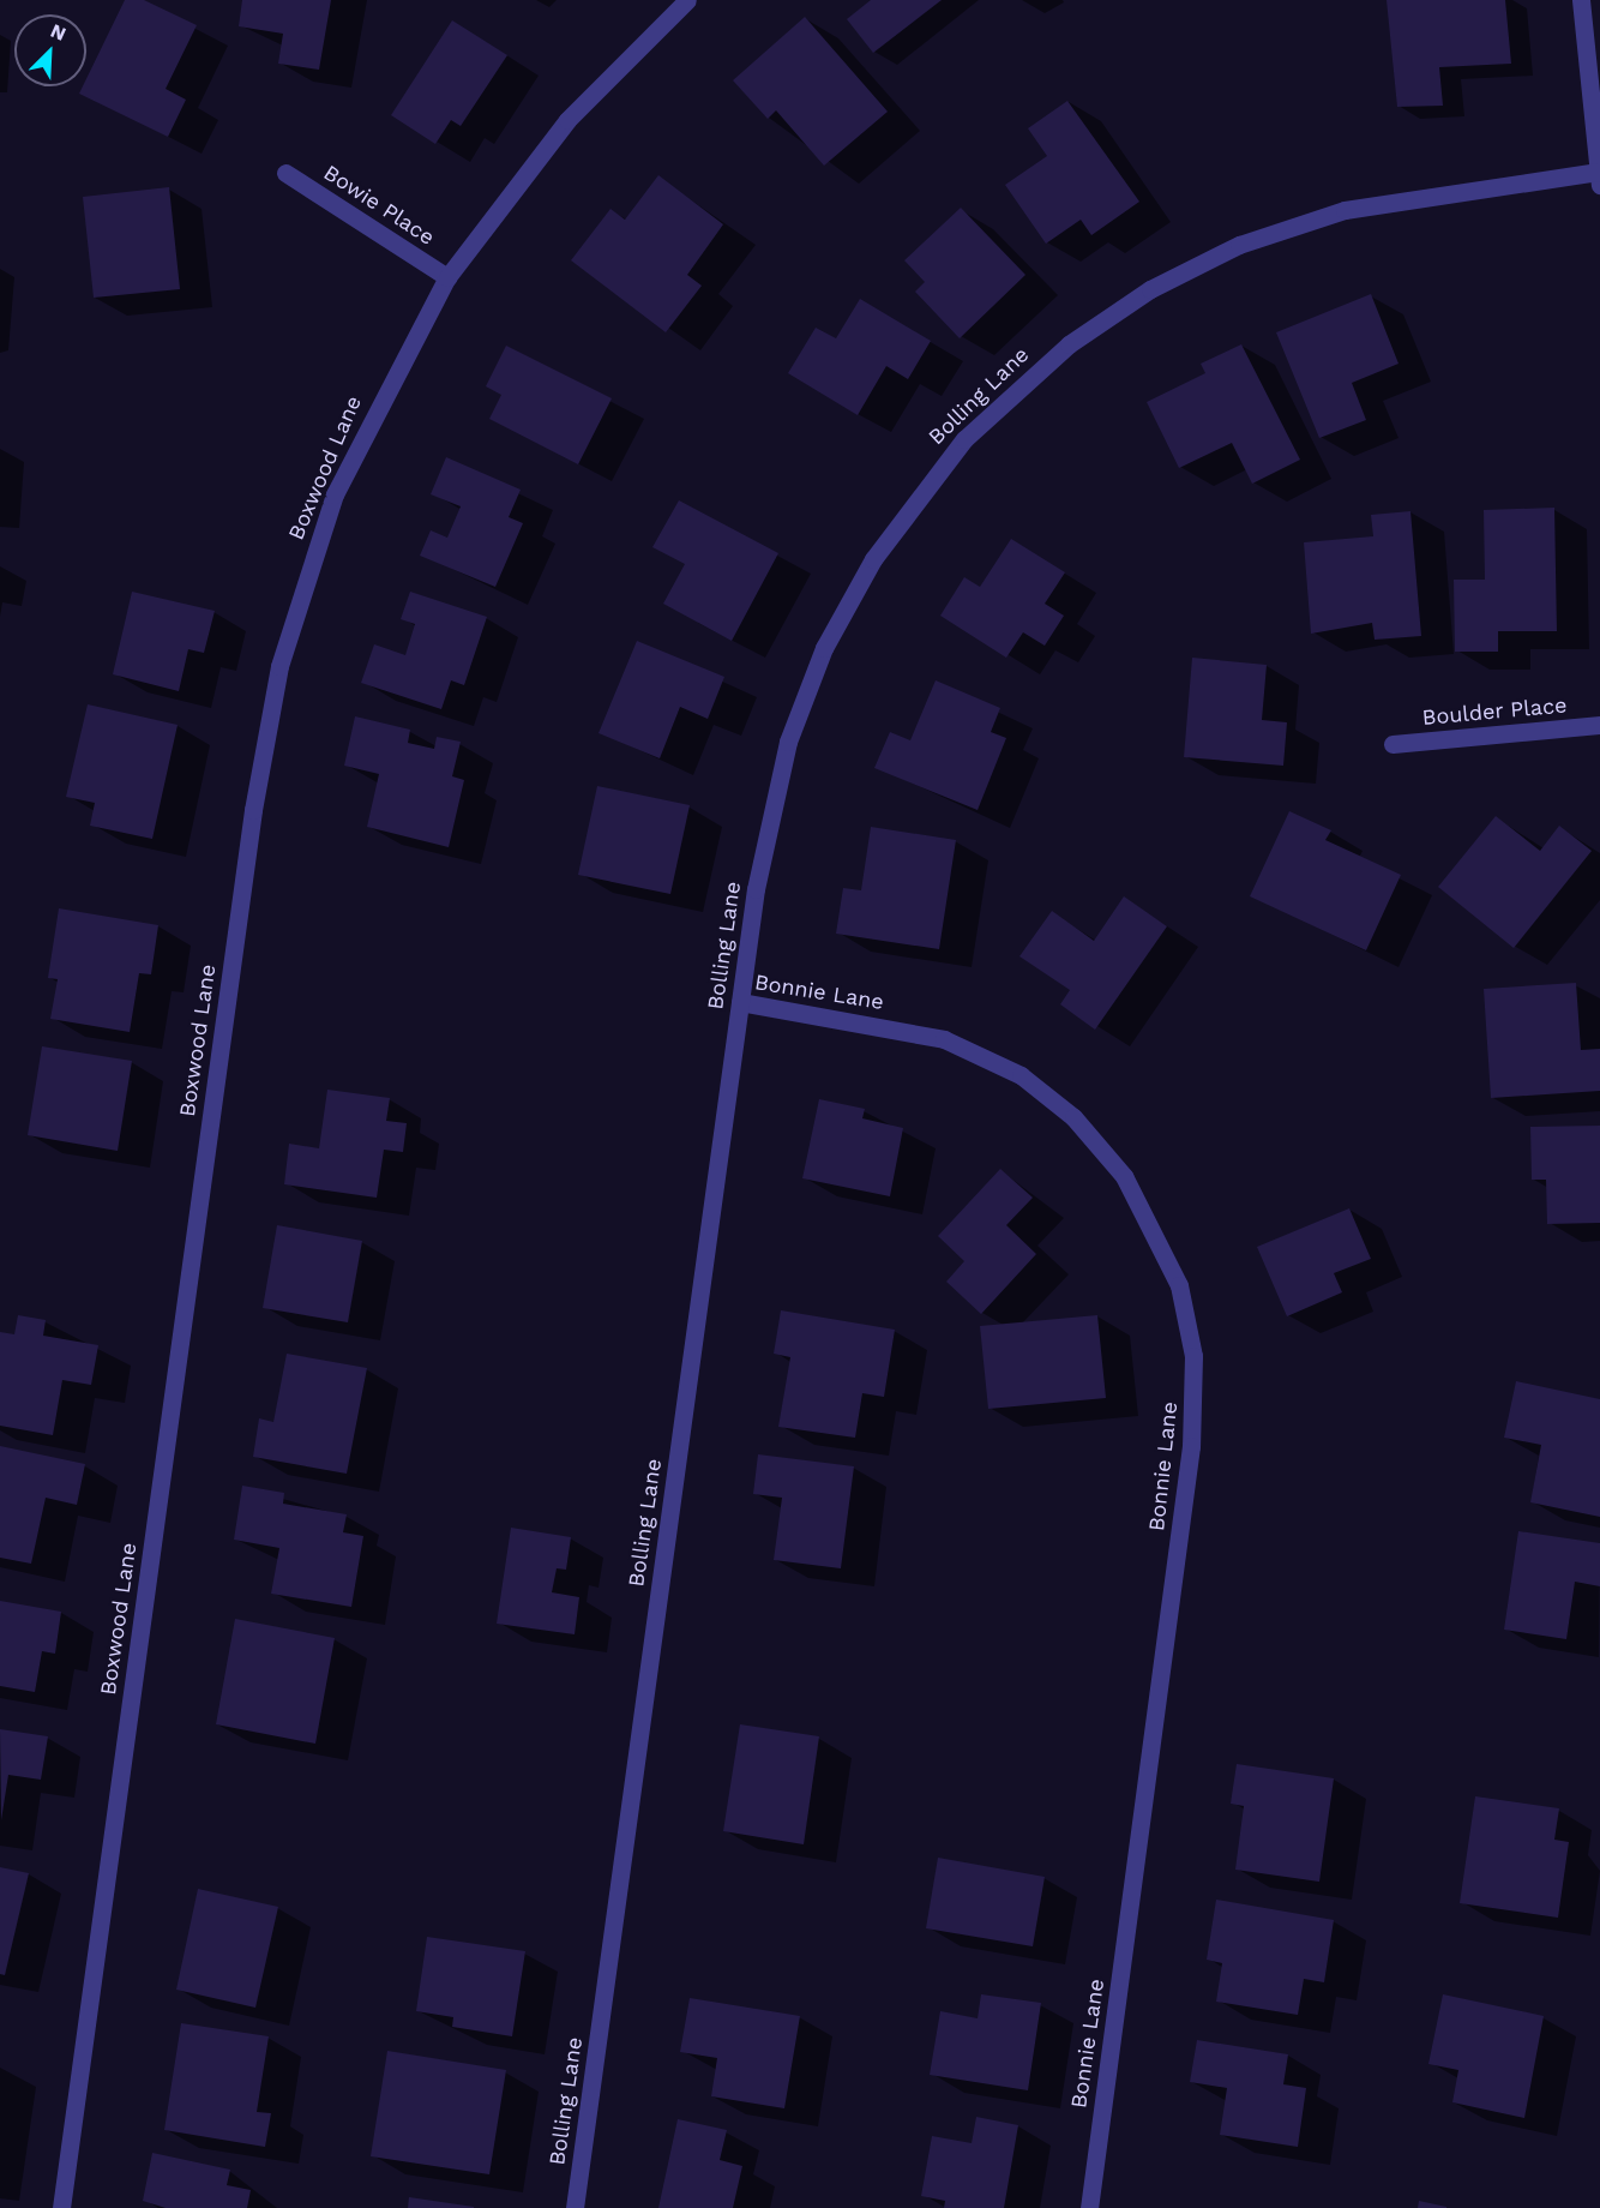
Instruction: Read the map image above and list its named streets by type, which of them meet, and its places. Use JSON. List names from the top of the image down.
{
  "streets": {
    "street": [
      "Bowie Place",
      "Bolling Lane",
      "Boxwood Lane",
      "Boulder Place",
      "Bonnie Lane"
    ]
  },
  "crossings": [
    ["Bowie Place", "Boxwood Lane"],
    ["Bolling Lane", "Bonnie Lane"]
  ],
  "north": "top right"
}
